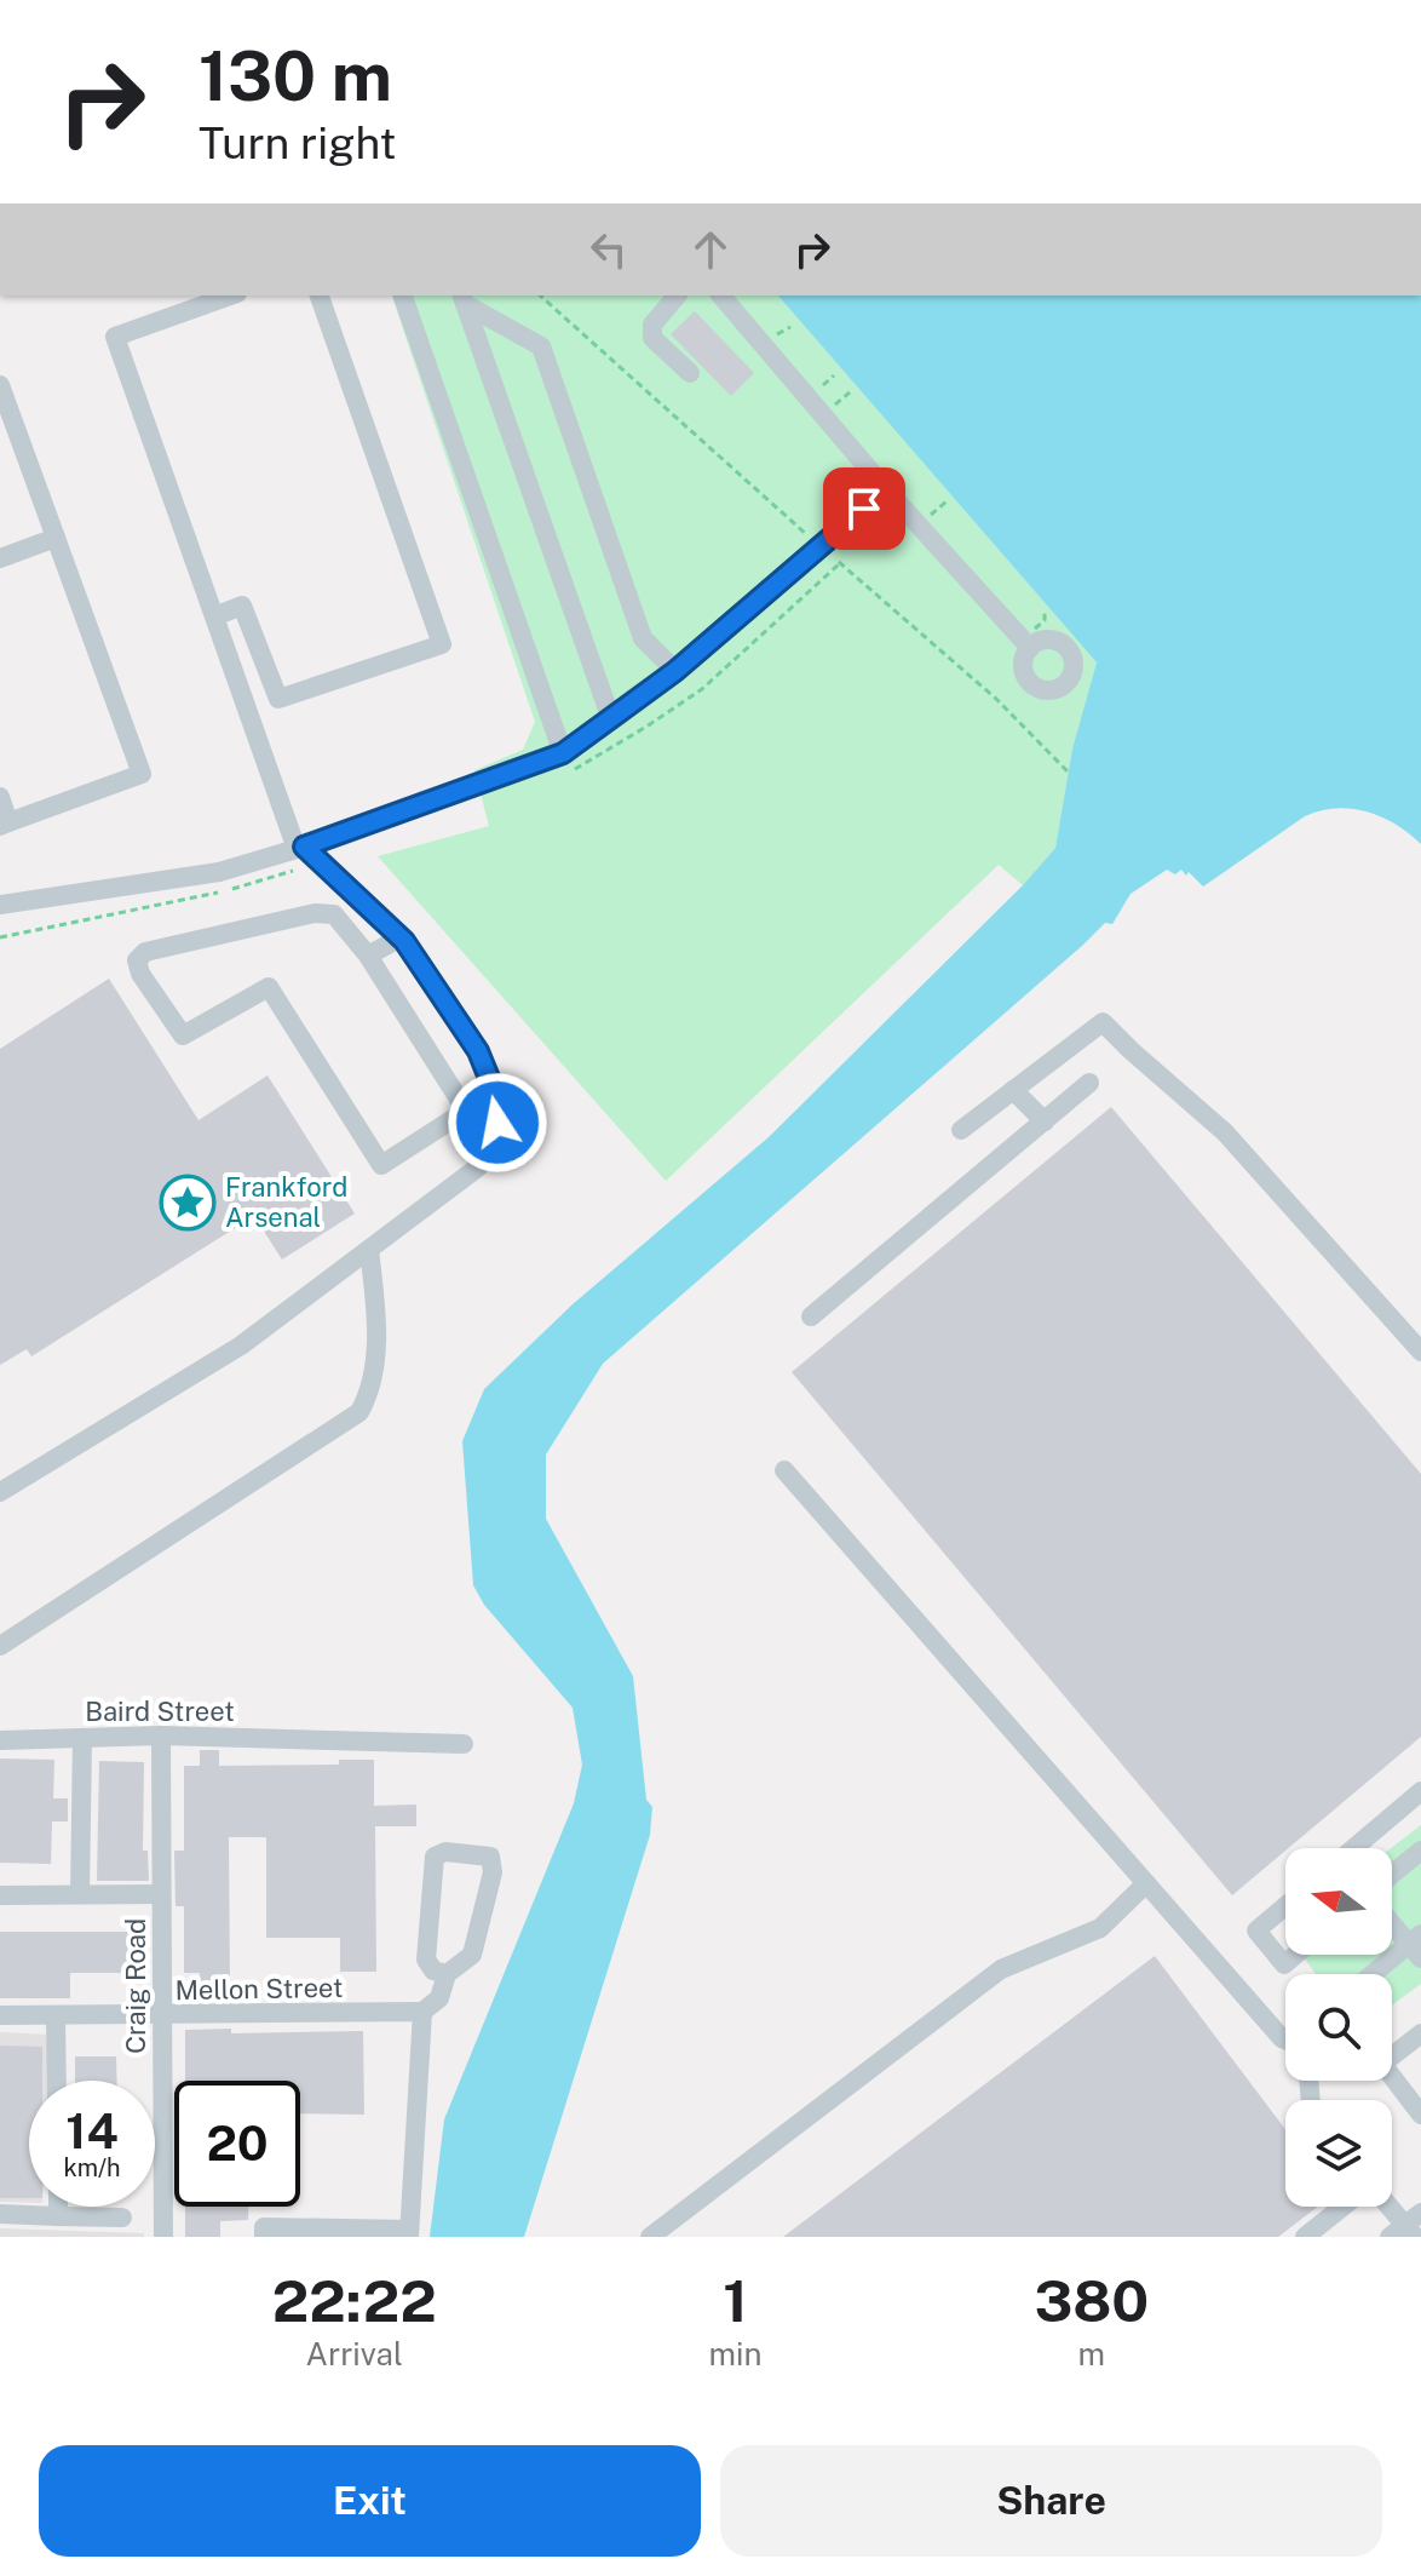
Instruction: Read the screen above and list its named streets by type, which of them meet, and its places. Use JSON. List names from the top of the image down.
{
  "streets": {
    "street": ["Baird Street", "Craig Road", "Mellon Street"]
  },
  "crossings": [
    ["Baird Street", "Craig Road"],
    ["Craig Road", "Mellon Street"]
  ],
  "places": {
    "place": ["Frankford Arsenal"]
  },
  "north": "left",
  "page": {
    "turn": ["130 m", "Turn right"],
    "speed": "14 km/h",
    "limit": "20",
    "eta": [
      "22:22",
      "Arrival",
      "1",
      "min",
      "380",
      "m"
    ],
    "buttons": ["Exit", "Share"]
  }
}
